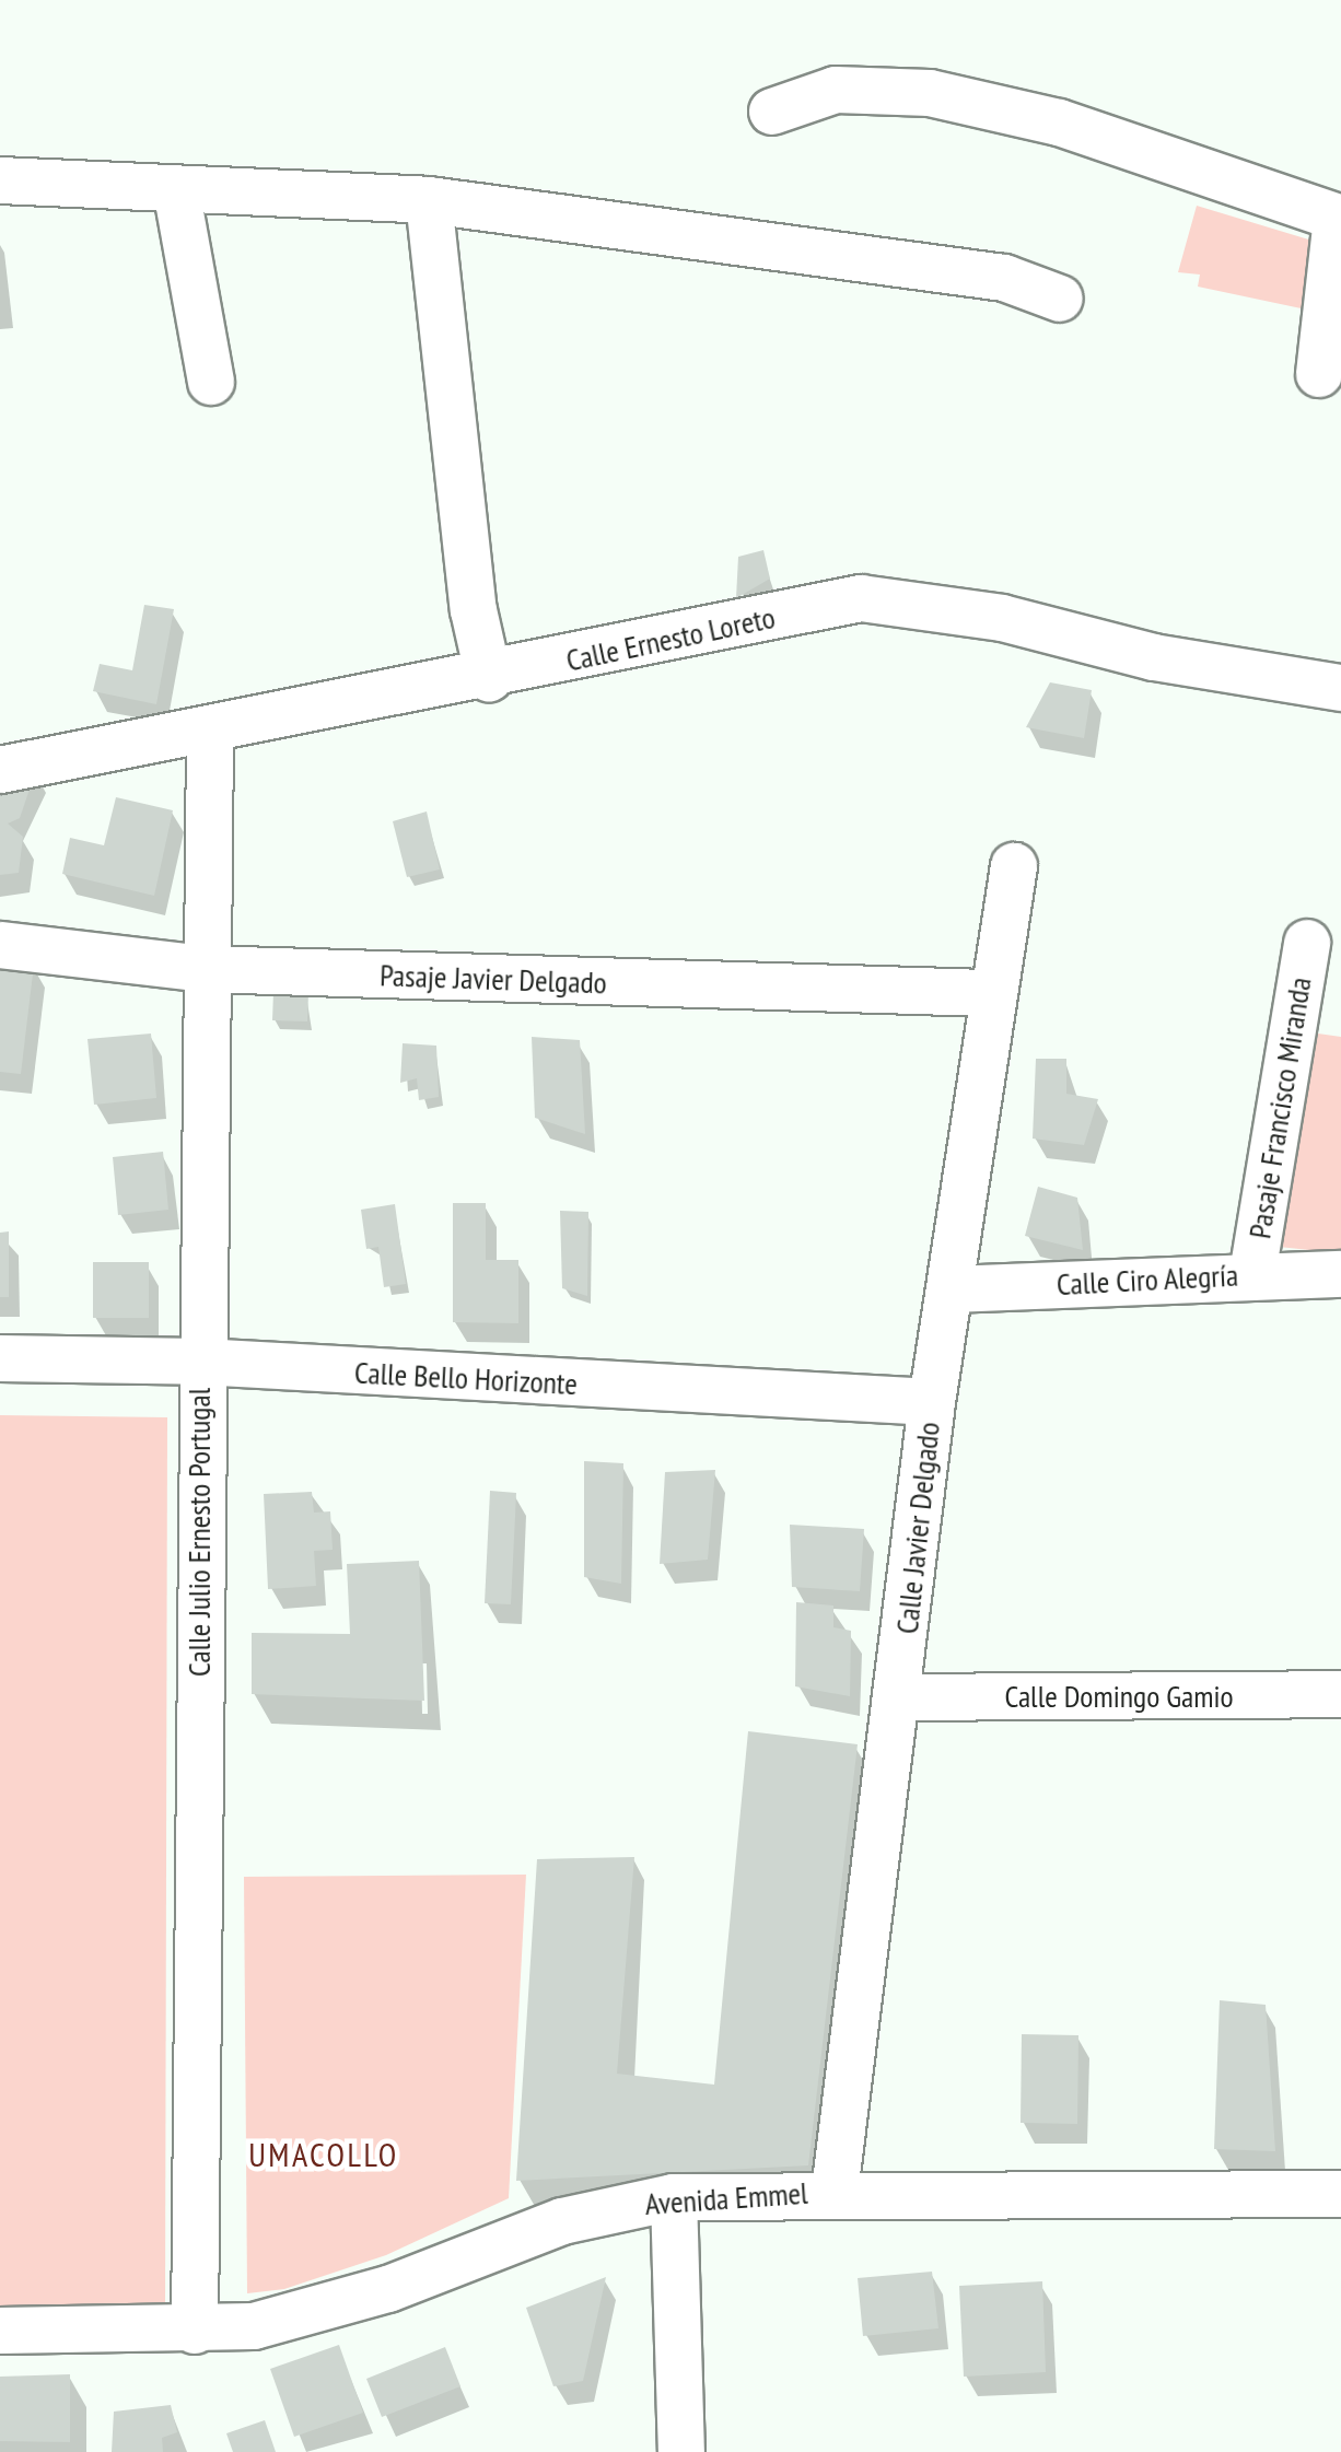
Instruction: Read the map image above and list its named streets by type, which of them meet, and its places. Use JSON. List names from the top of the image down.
{
  "streets": {
    "street": [
      "Calle Ernesto Loreto",
      "Pasaje Javier Delgado",
      "Pasaje Francisco Miranda",
      "Calle Ciro Alegría",
      "Calle Bello Horizonte",
      "Calle Javier Delgado",
      "Calle Julio Ernesto Portugal",
      "Calle Domingo Gamio",
      "Avenida Emmel"
    ]
  },
  "crossings": [
    ["Calle Ernesto Loreto", "Calle Julio Ernesto Portugal"],
    ["Pasaje Javier Delgado", "Calle Javier Delgado"],
    ["Pasaje Javier Delgado", "Calle Julio Ernesto Portugal"],
    ["Pasaje Francisco Miranda", "Calle Ciro Alegría"],
    ["Calle Ciro Alegría", "Calle Javier Delgado"],
    ["Calle Bello Horizonte", "Calle Javier Delgado"],
    ["Calle Bello Horizonte", "Calle Julio Ernesto Portugal"],
    ["Calle Javier Delgado", "Calle Domingo Gamio"],
    ["Calle Javier Delgado", "Avenida Emmel"],
    ["Calle Julio Ernesto Portugal", "Avenida Emmel"]
  ],
  "districts": ["UMACOLLO"]
}
